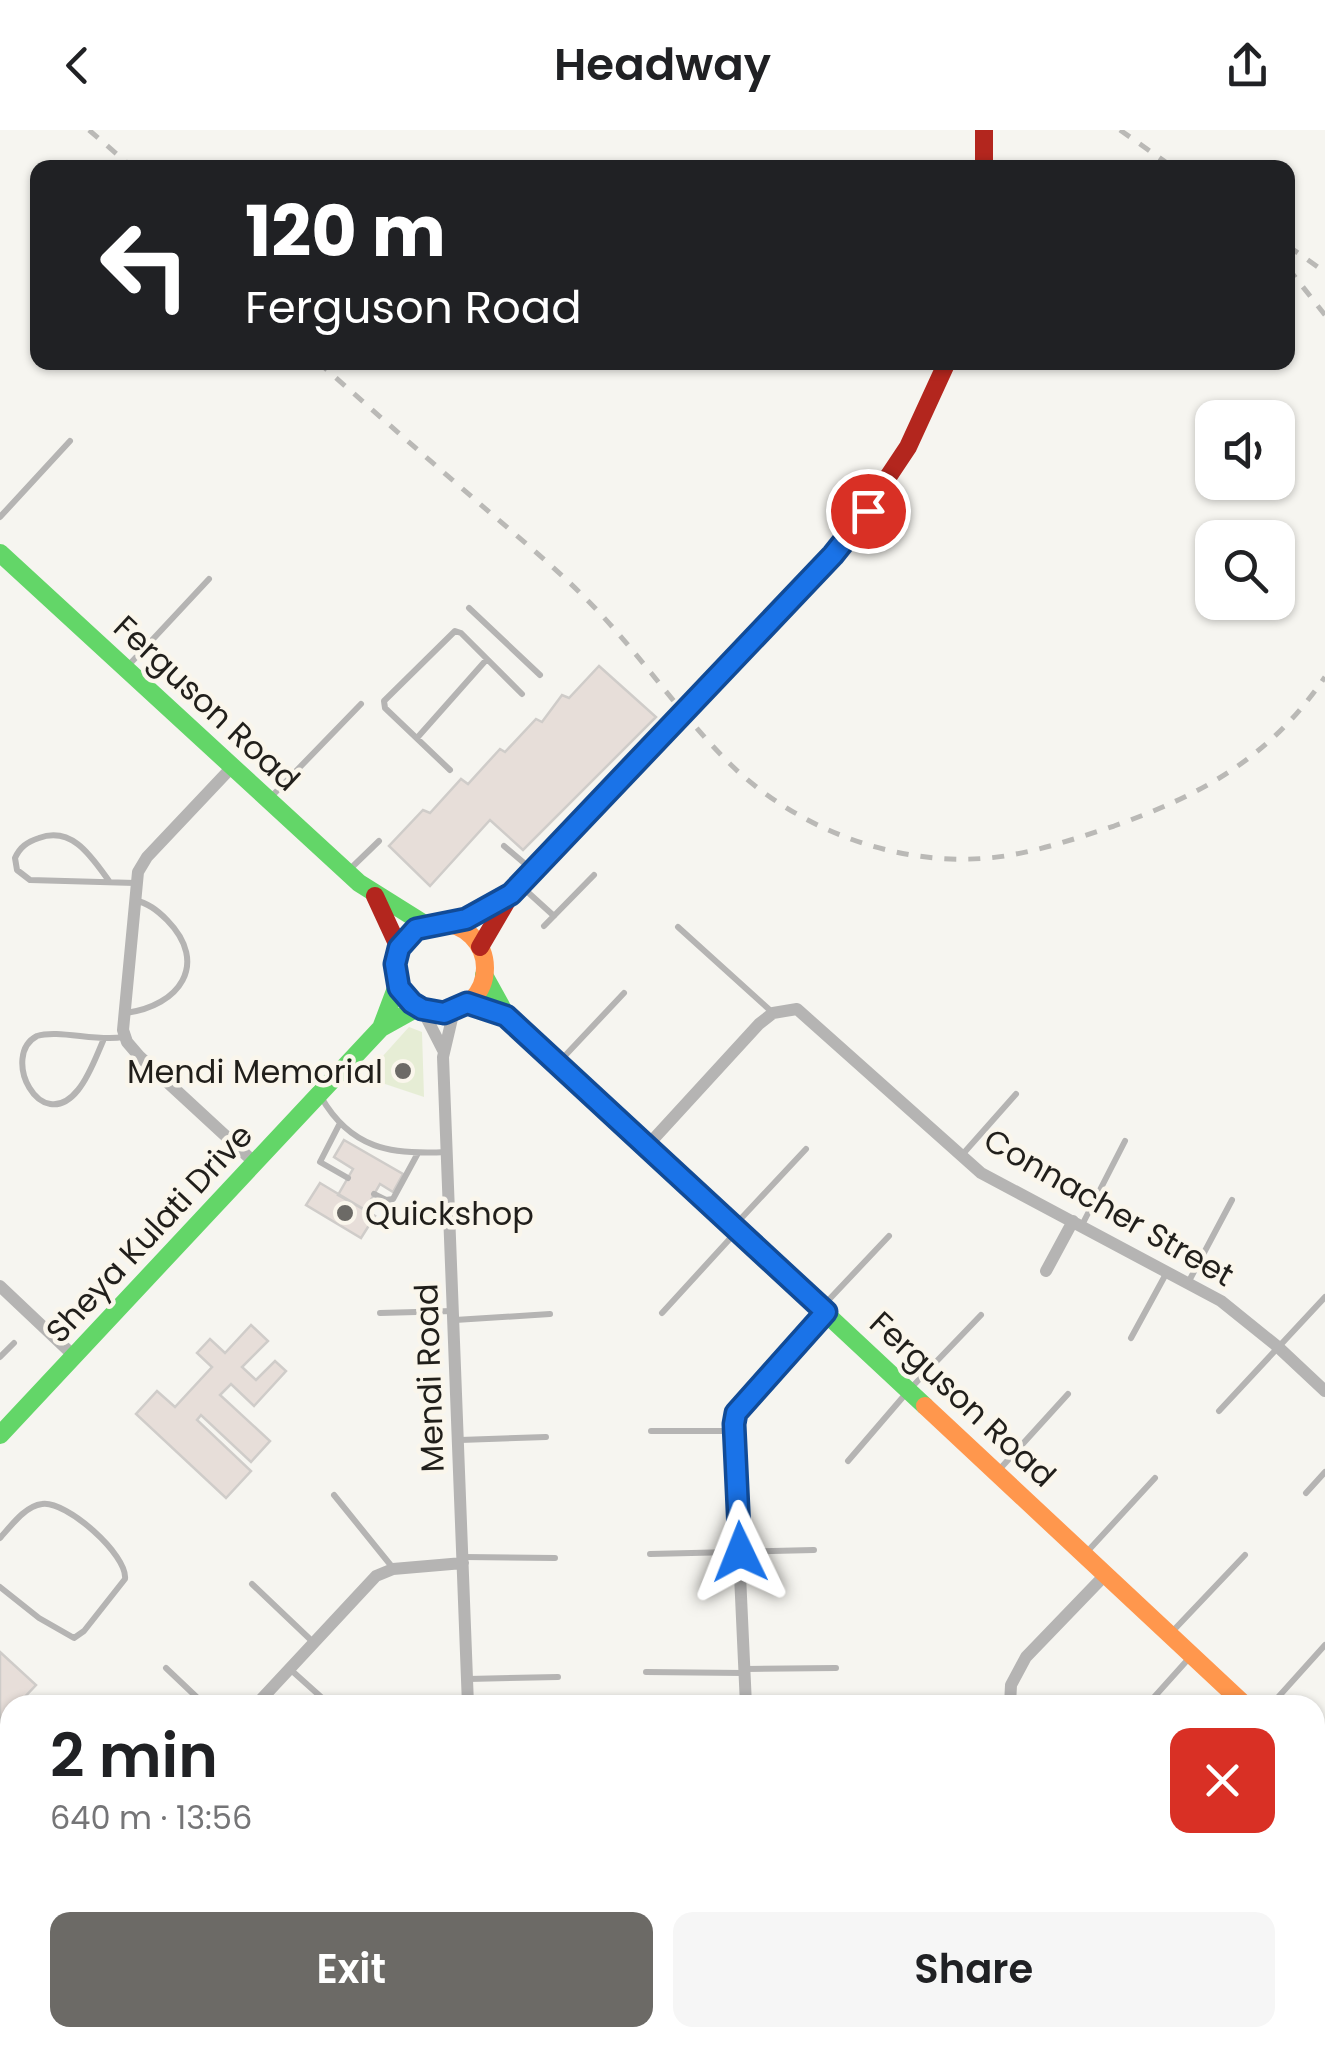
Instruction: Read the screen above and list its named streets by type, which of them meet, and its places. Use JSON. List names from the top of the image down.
{
  "streets": {
    "street": [
      "Ferguson Road",
      "Connacher Street",
      "Sheya Kulati Drive",
      "Mendi Road"
    ]
  },
  "crossings": [
    ["Ferguson Road", "Sheya Kulati Drive"],
    ["Ferguson Road", "Mendi Road"],
    ["Sheya Kulati Drive", "Mendi Road"]
  ],
  "places": ["Mendi Memorial", "Quickshop"],
  "page": {
    "header": "Headway",
    "turn": ["120 m", "Ferguson Road"],
    "heading": ["2 min", "640 m · 13:56"],
    "buttons": ["Exit", "Share"]
  }
}
